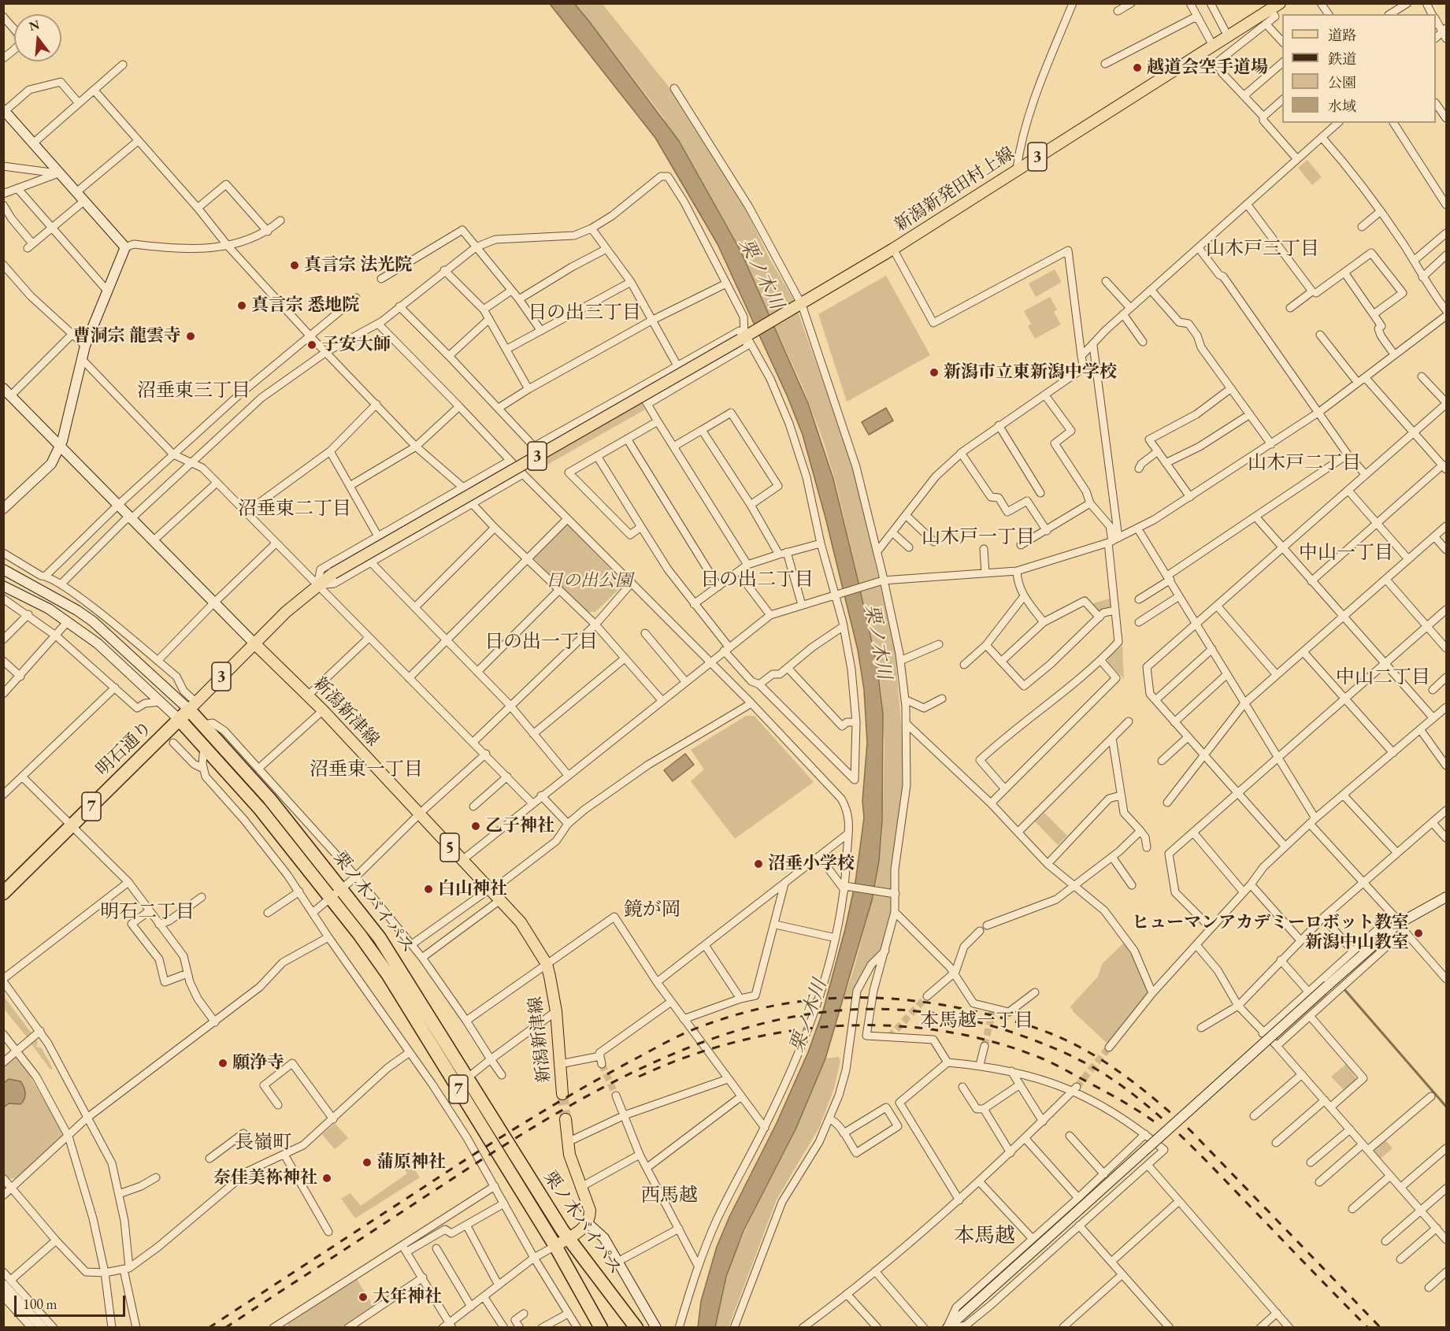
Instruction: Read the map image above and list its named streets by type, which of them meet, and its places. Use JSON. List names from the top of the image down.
{
  "streets": {
    "highway": ["明石通り", "7", "栗ノ木バイパス"],
    "main road": [
      "3",
      "新潟新発田村上線",
      "新潟新津線",
      "5"
    ]
  },
  "crossings": [
    ["3", "新潟新発田村上線"],
    ["3", "新潟新津線"],
    ["3", "明石通り"],
    ["3", "栗ノ木バイパス"],
    ["明石通り", "栗ノ木バイパス"]
  ],
  "districts": [
    "山木戸三丁目",
    "日の出三丁目",
    "沼垂東三丁目",
    "山木戸二丁目",
    "沼垂東二丁目",
    "山木戸一丁目",
    "中山一丁目",
    "日の出二丁目",
    "日の出一丁目",
    "中山二丁目",
    "沼垂東一丁目",
    "鏡が岡",
    "明石二丁目",
    "本馬越一丁目",
    "長嶺町",
    "西馬越",
    "本馬越"
  ],
  "water": ["栗ノ木川"],
  "parks": ["日の出公園"],
  "places": [
    "越道会空手道場",
    "真言宗 法光院",
    "真言宗 悉地院",
    "曹洞宗 龍雲寺",
    "子安大師",
    "新潟市立東新潟中学校",
    "乙子神社",
    "沼垂小学校",
    "白山神社",
    "ヒューマンアカデミーロボット教室 新潟中山教室",
    "願浄寺",
    "蒲原神社",
    "奈佳美祢神社",
    "大年神社"
  ],
  "legend": [
    "道路",
    "鉄道",
    "公園",
    "水域"
  ],
  "scale_bar": "100 m",
  "north": "top"
}
